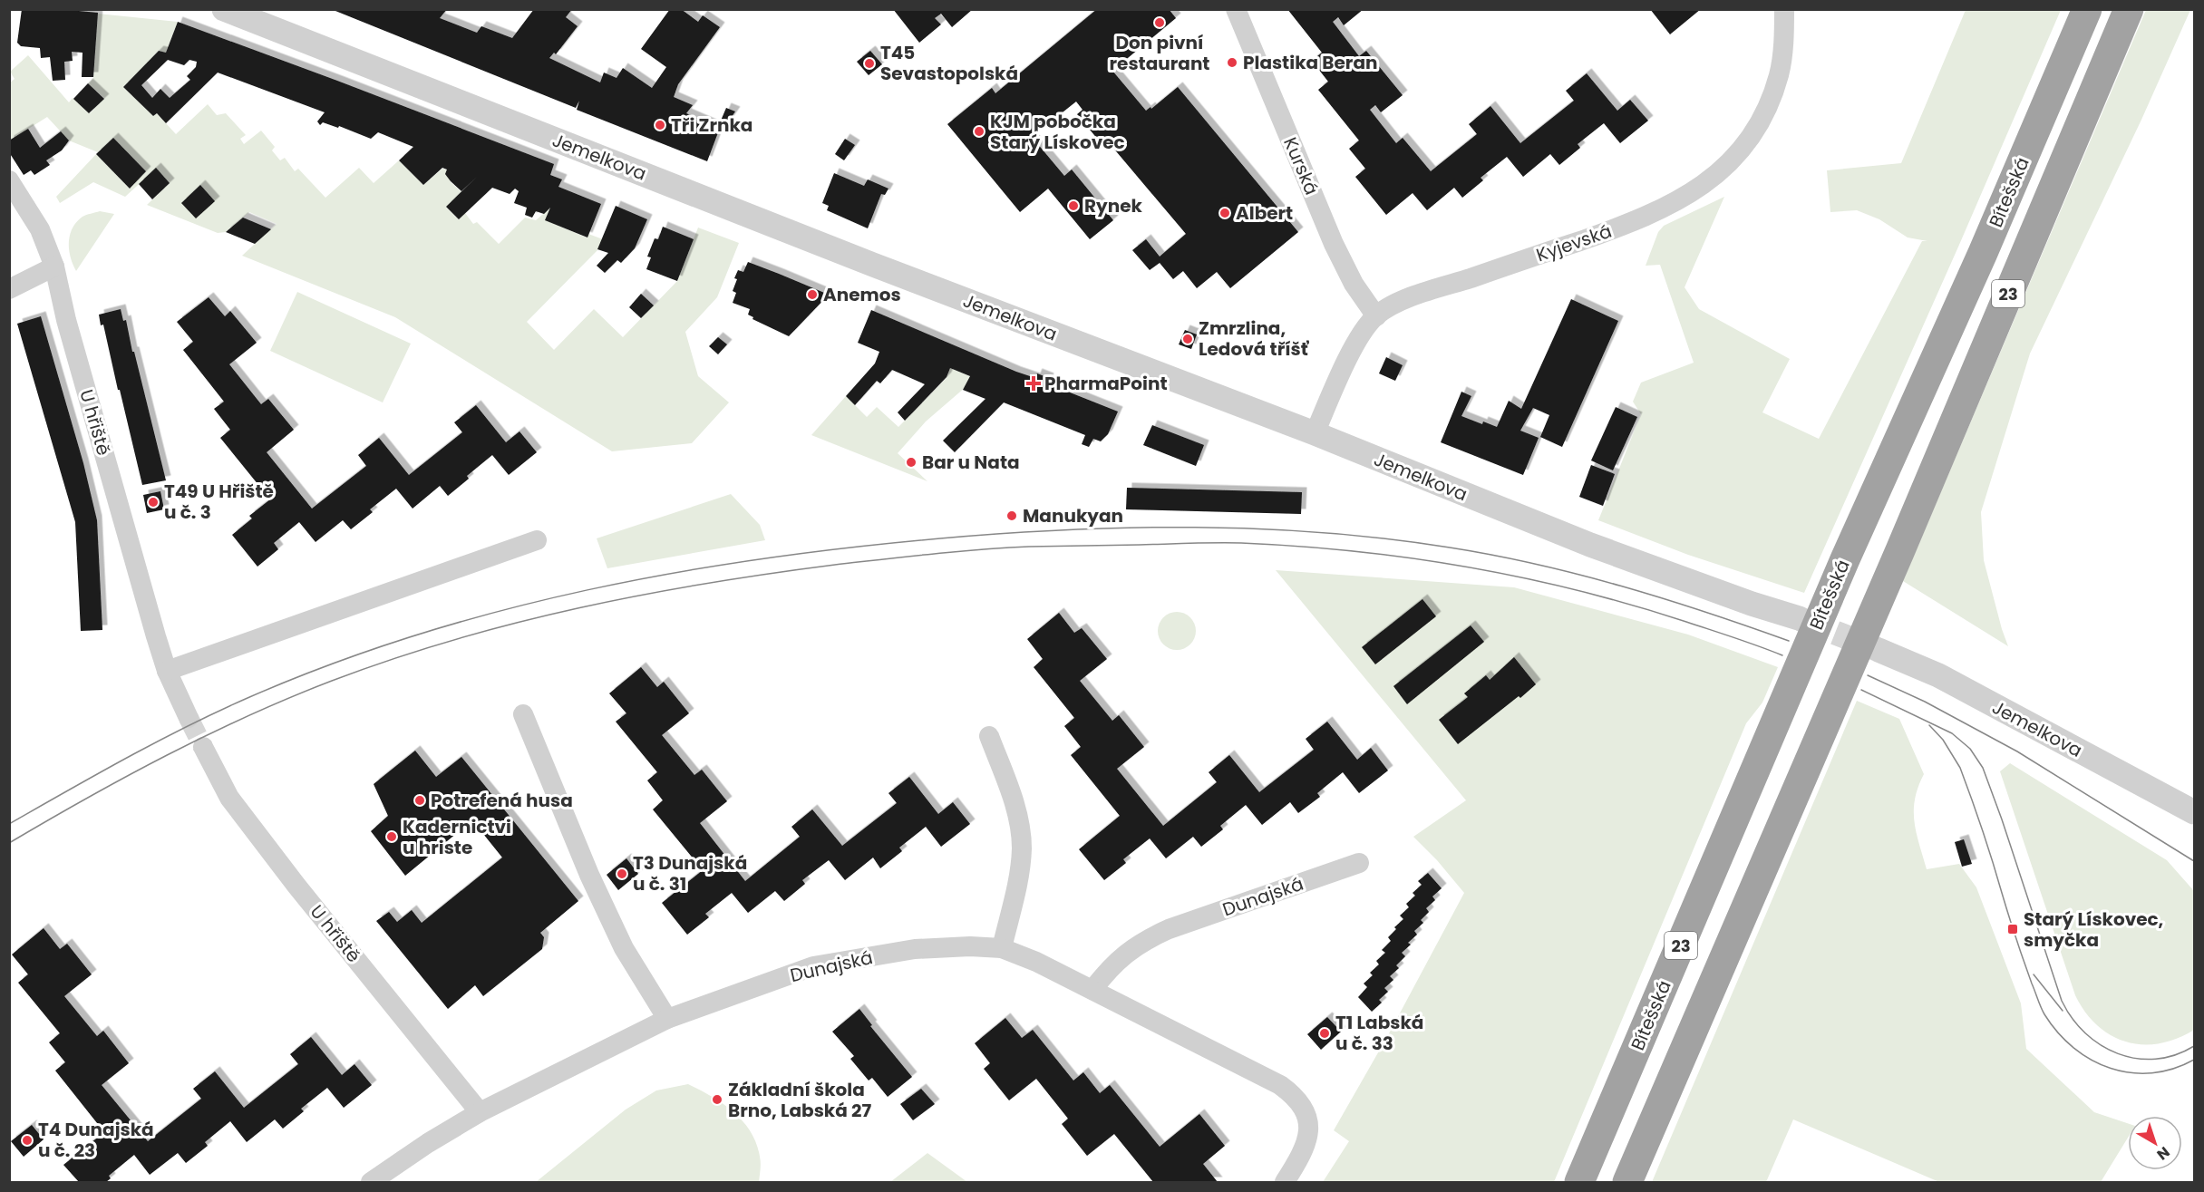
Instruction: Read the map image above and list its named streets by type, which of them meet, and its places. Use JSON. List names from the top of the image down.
{
  "streets": {
    "highway": ["Bítešská", "23"],
    "street": [
      "Jemelkova",
      "Kurská",
      "Kyjevská",
      "U hřiště",
      "Dunajská"
    ]
  },
  "crossings": [
    ["Jemelkova", "Kyjevská"],
    ["Kurská", "Kyjevská"],
    ["U hřiště", "Dunajská"]
  ],
  "places": {
    "other": [
      "Don pivní restaurant",
      "Plastika Beran",
      "T45 Sevastopolská",
      "Tři Zrnka",
      "KJM pobočka Starý Lískovec",
      "Rynek",
      "Albert",
      "Anemos",
      "Zmrzlina, Ledová tříšť",
      "Bar u Nata",
      "T49 U Hřiště u č. 3",
      "Manukyan",
      "Potrefená husa",
      "Kadernictvi u hriste",
      "T3 Dunajská u č. 31",
      "T1 Labská u č. 33",
      "Základní škola Brno, Labská 27",
      "T4 Dunajská u č. 23"
    ],
    "health": ["PharmaPoint"],
    "transit": ["Starý Lískovec, smyčka"]
  },
  "north": "bottom right"
}
